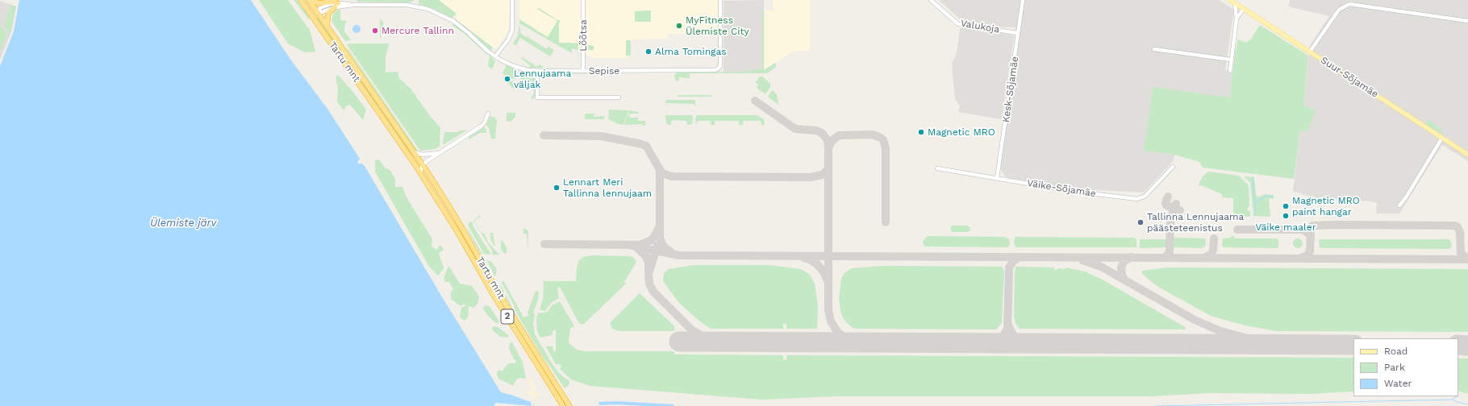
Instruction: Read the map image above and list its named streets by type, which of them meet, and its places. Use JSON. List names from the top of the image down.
{
  "streets": {
    "highway": ["Tartu mnt", "2"],
    "main road": ["Suur-Sõjamäe"],
    "street": [
      "Valukoja",
      "Lõõtsa",
      "Sepise",
      "Kesk-Sõjamäe",
      "Väike-Sõjamäe"
    ]
  },
  "crossings": [
    ["Valukoja", "Kesk-Sõjamäe"],
    ["Lõõtsa", "Sepise"],
    ["Tartu mnt", "Sepise"],
    ["Kesk-Sõjamäe", "Väike-Sõjamäe"]
  ],
  "water": ["Ülemiste järv"],
  "places": [
    "MyFitness Ülemiste City",
    "Mercure Tallinn",
    "Alma Tomingas",
    "Lennujaama väljak",
    "Magnetic MRO",
    "Lennart Meri Tallinna lennujaam",
    "Magnetic MRO paint hangar",
    "Väike maaler",
    "Tallinna Lennujaama päästeteenistus"
  ],
  "legend": ["Road", "Park", "Water"]
}
